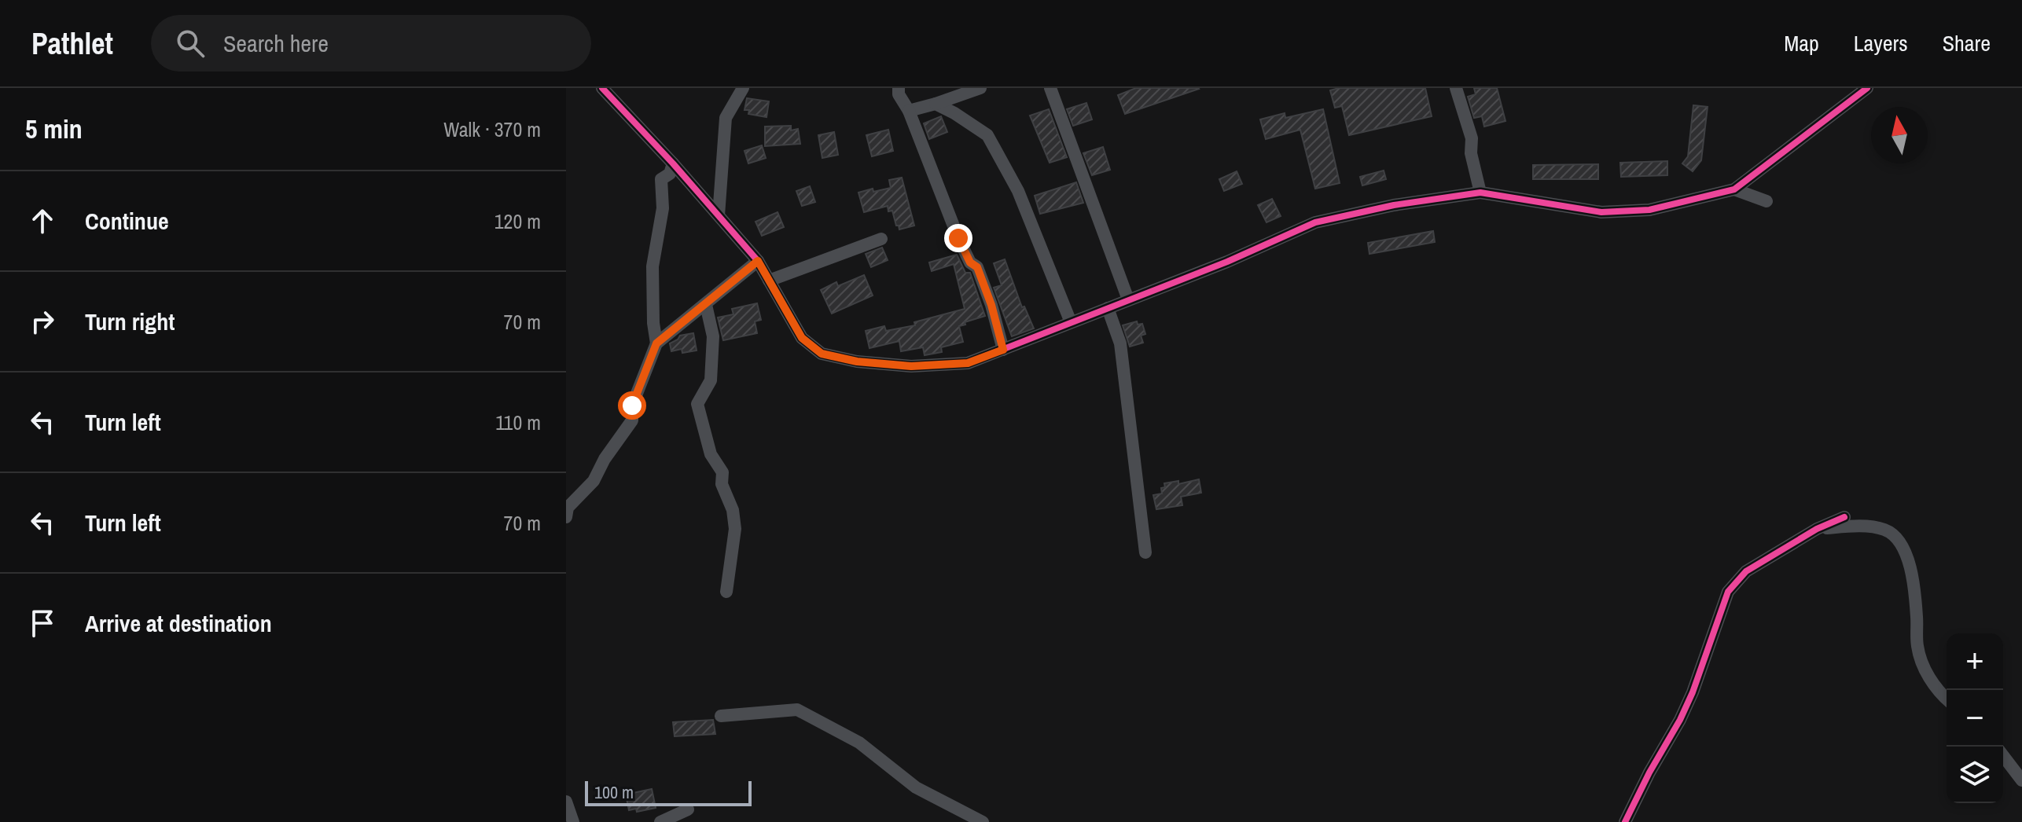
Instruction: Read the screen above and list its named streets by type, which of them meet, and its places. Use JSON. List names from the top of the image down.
{
  "scale_bar": "100 m",
  "north": "top",
  "page": {
    "header": "Pathlet",
    "search": "Search here",
    "nav": ["Map", "Layers", "Share"],
    "heading": ["5 min", "Walk · 370 m"],
    "list": [
      ["Continue", "120 m"],
      ["Turn right", "70 m"],
      ["Turn left", "110 m"],
      ["Turn left", "70 m"],
      "Arrive at destination"
    ],
    "map_buttons": ["+", "−"],
    "scale": "100 m"
  }
}
